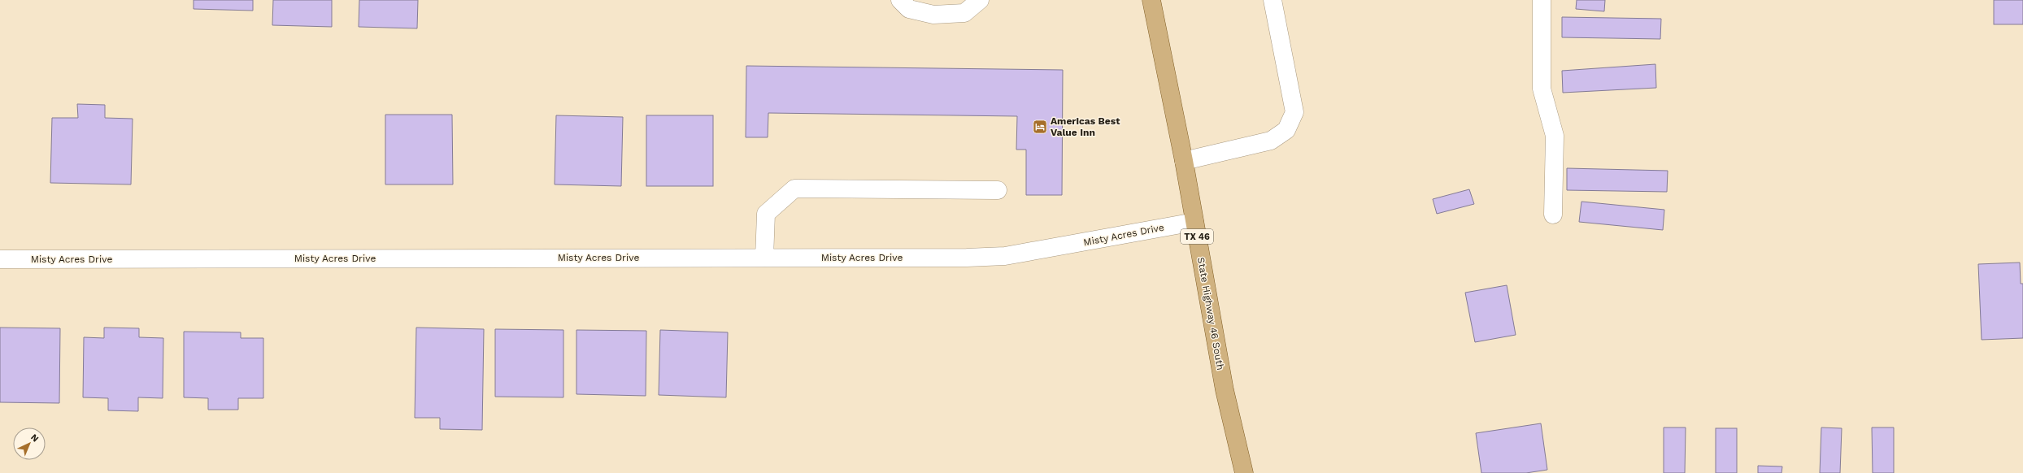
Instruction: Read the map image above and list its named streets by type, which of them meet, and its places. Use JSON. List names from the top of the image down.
{
  "streets": {
    "main road": ["TX 46", "State Highway 46 South"],
    "street": ["Misty Acres Drive"]
  },
  "crossings": [
    ["Misty Acres Drive", "State Highway 46 South"]
  ],
  "places": {
    "hotel": ["Americas Best Value Inn"]
  },
  "north": "top right"
}
